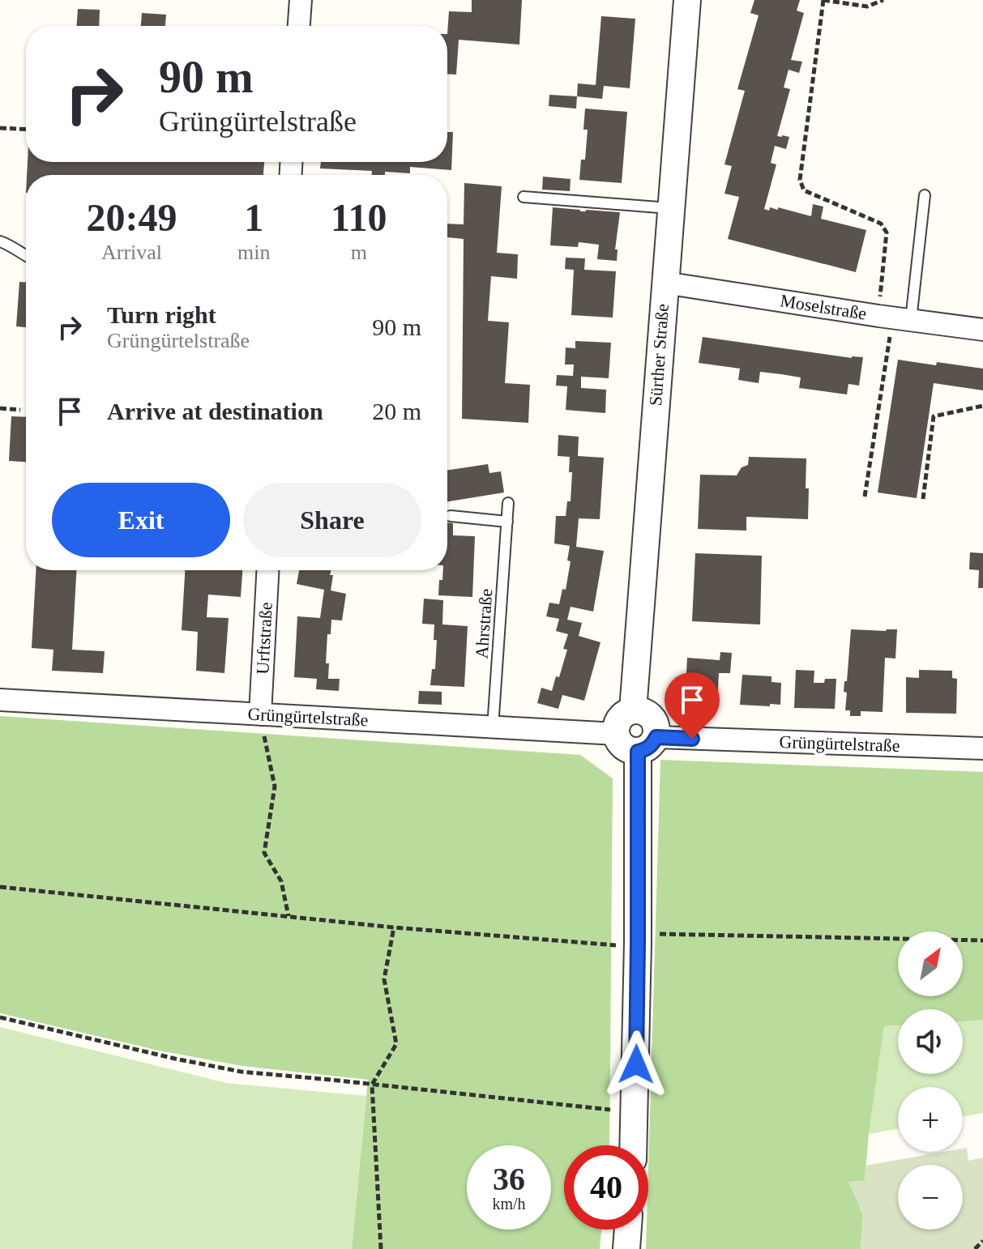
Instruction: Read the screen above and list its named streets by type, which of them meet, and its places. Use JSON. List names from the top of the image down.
{
  "streets": {
    "street": [
      "Moselstraße",
      "Sürther Straße",
      "Urftstraße",
      "Grüngürtelstraße"
    ],
    "lane": ["Ahrstraße"]
  },
  "crossings": [
    ["Moselstraße", "Sürther Straße"],
    ["Sürther Straße", "Grüngürtelstraße"],
    ["Ahrstraße", "Grüngürtelstraße"],
    ["Urftstraße", "Grüngürtelstraße"]
  ],
  "north": "top right",
  "page": {
    "turn": ["90 m", "Grüngürtelstraße"],
    "eta": [
      "20:49",
      "Arrival",
      "1",
      "min",
      "110",
      "m"
    ],
    "list": [
      {
        "name": "Turn right",
        "note": "Grüngürtelstraße",
        "value": "90 m"
      },
      {
        "name": "Arrive at destination",
        "value": "20 m"
      }
    ],
    "buttons": ["Exit", "Share"],
    "map_buttons": ["+", "−"],
    "speed": "36 km/h",
    "limit": "40"
  }
}
